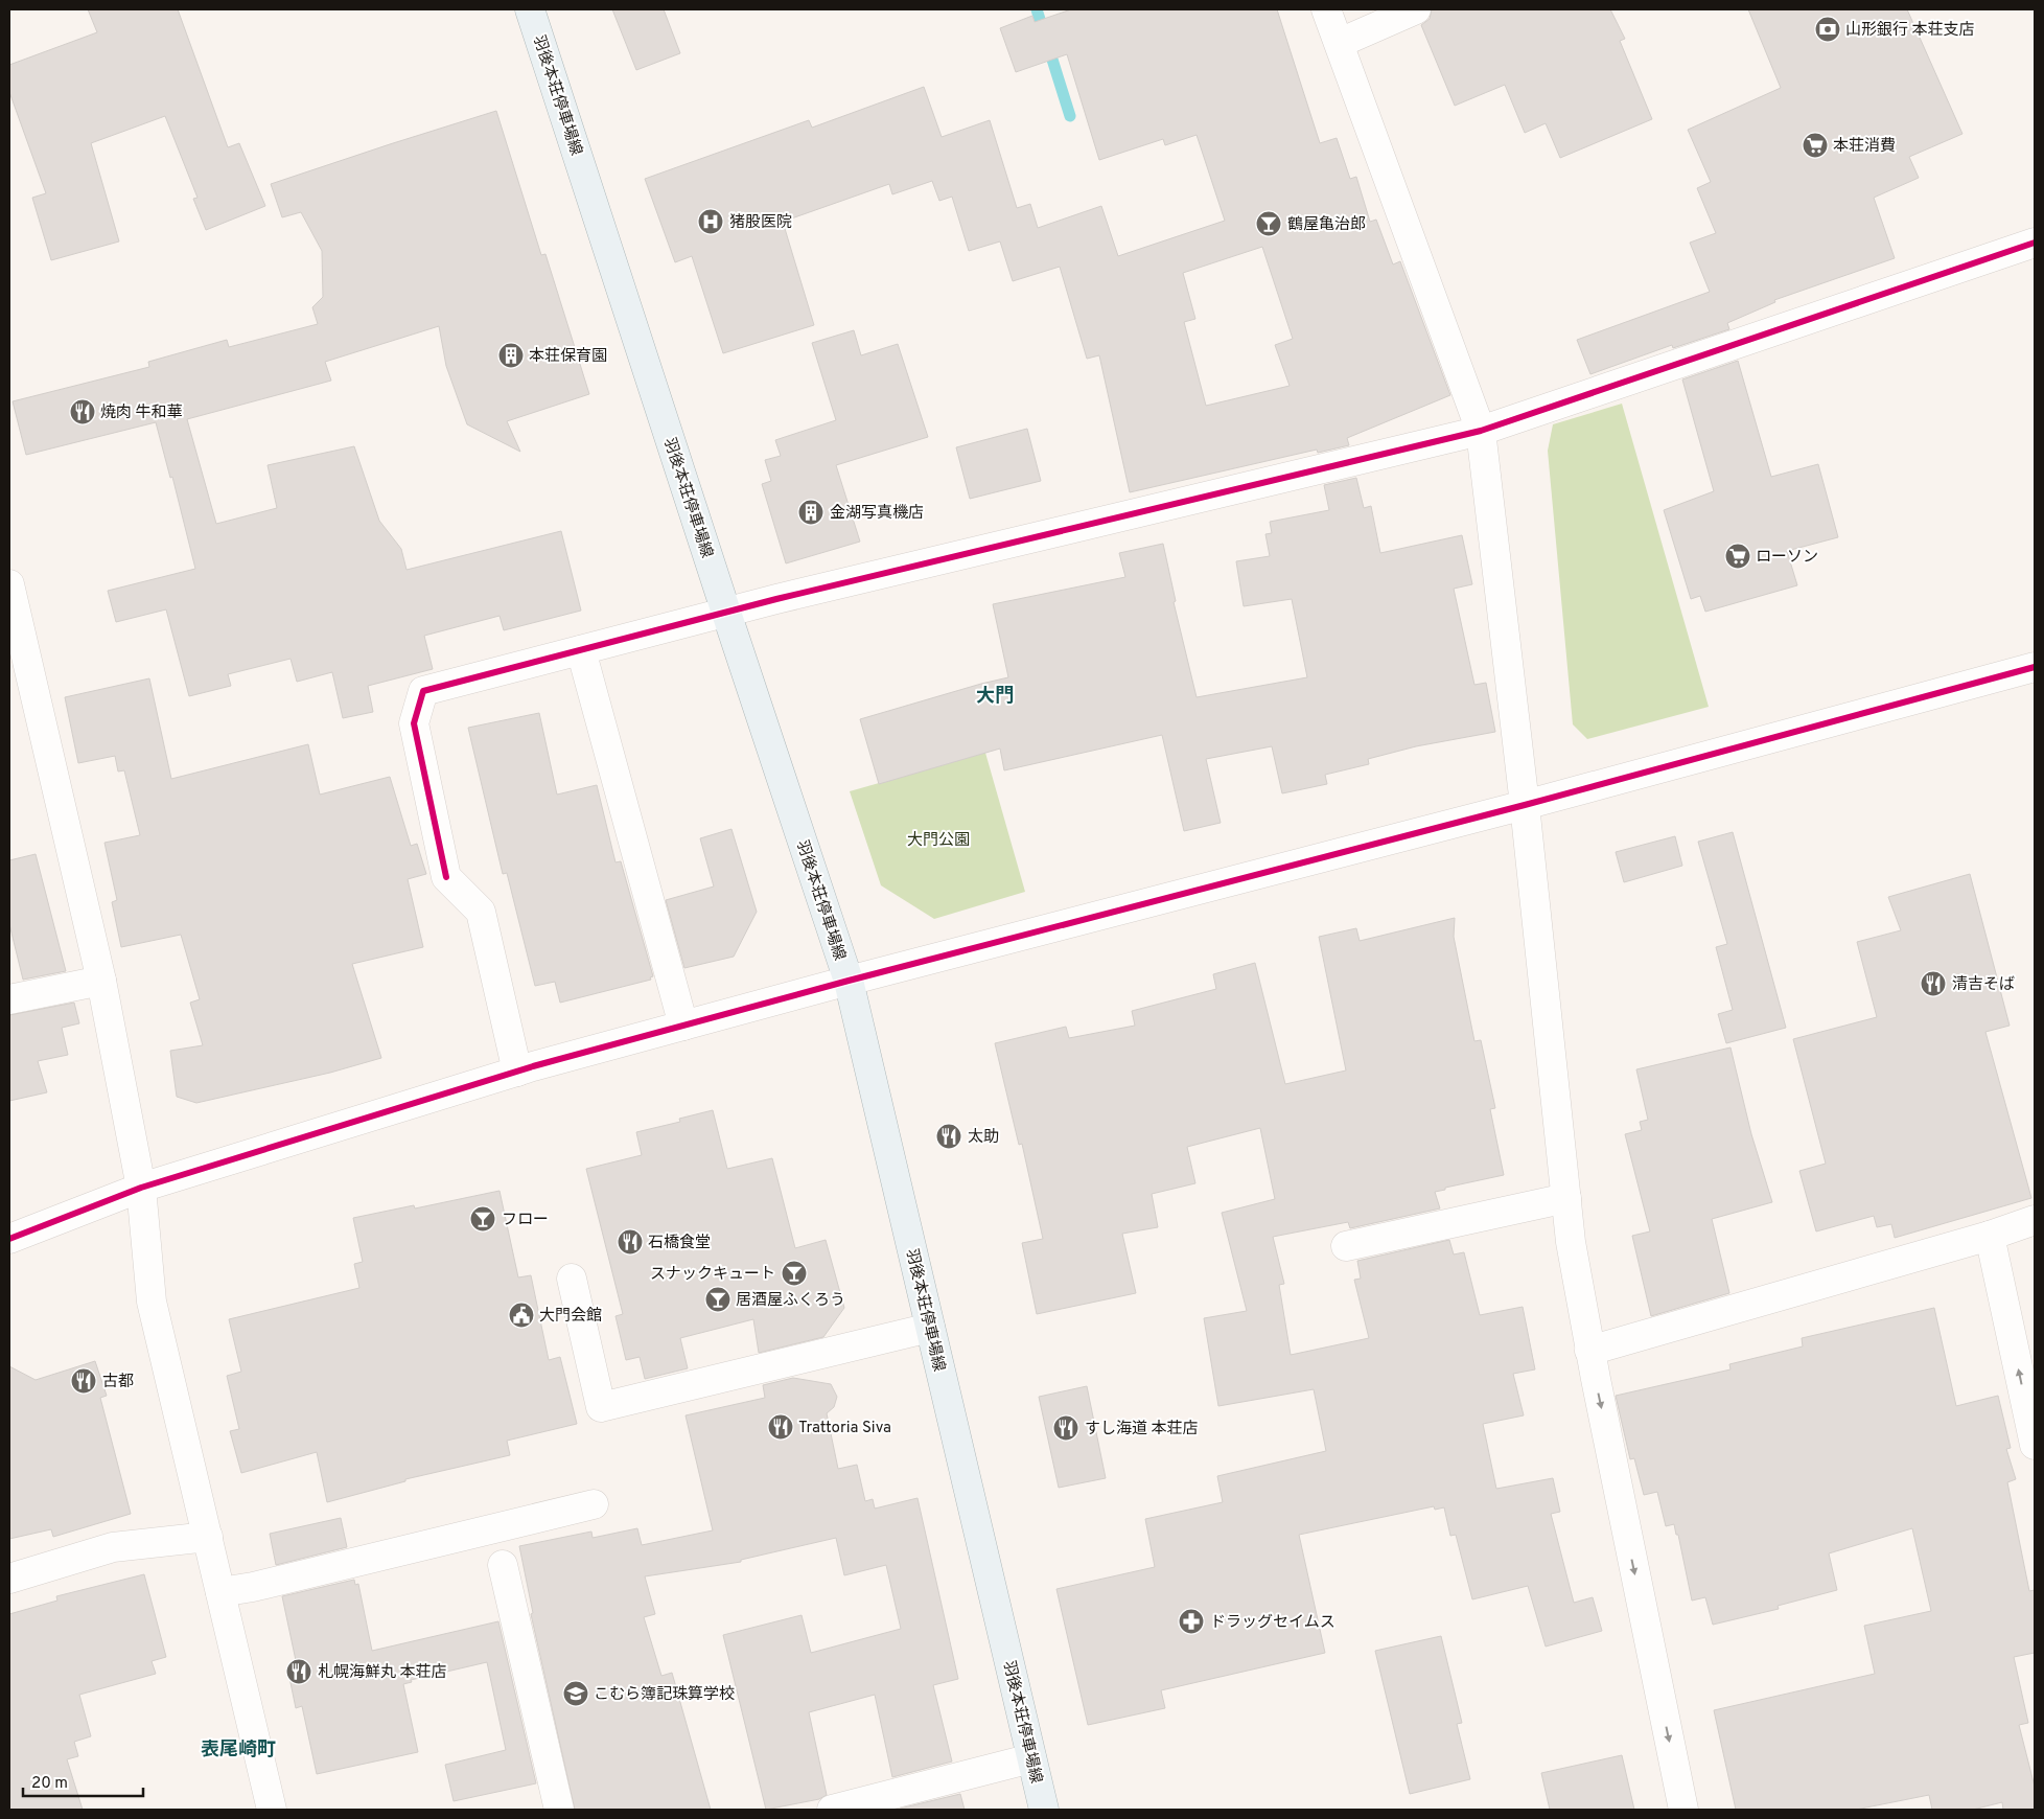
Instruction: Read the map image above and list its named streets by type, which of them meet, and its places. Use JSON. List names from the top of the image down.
{
  "streets": {
    "main road": ["羽後本荘停車場線"]
  },
  "districts": ["大門", "表尾崎町"],
  "parks": ["大門公園"],
  "places": {
    "bank": ["山形銀行 本荘支店"],
    "supermarket": ["本荘消費", "ローソン"],
    "hospital": ["猪股医院"],
    "bar": [
      "鶴屋亀治郎",
      "フロー",
      "スナックキュート",
      "居酒屋ふくろう"
    ],
    "building": ["本荘保育園", "金湖写真機店"],
    "restaurant": [
      "焼肉 牛和華",
      "清吉そば",
      "太助",
      "石橋食堂",
      "古都",
      "Trattoria Siva",
      "すし海道 本荘店",
      "札幌海鮮丸 本荘店"
    ],
    "public building": ["大門会館"],
    "pharmacy": ["ドラッグセイムス"],
    "school or university": ["こむら簿記珠算学校"]
  },
  "scale_bar": "20 m"
}
